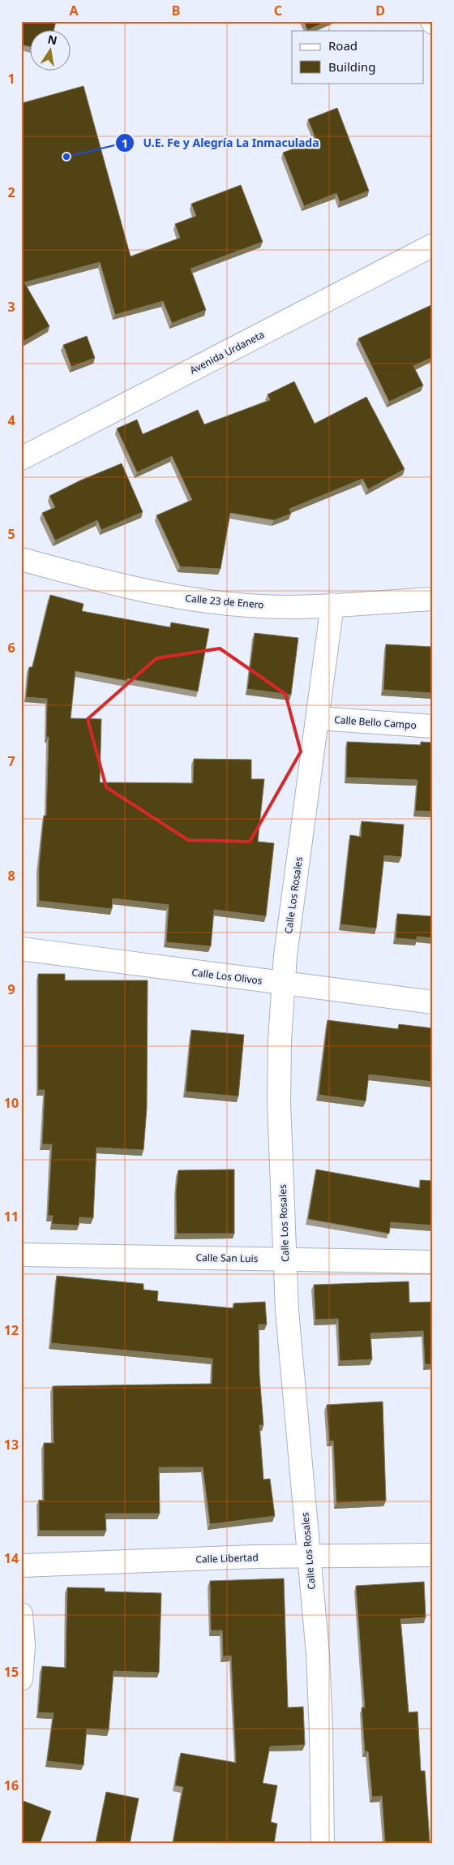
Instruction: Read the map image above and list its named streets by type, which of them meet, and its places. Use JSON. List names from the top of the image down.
{
  "streets": {
    "street": [
      "Avenida Urdaneta",
      "Calle 23 de Enero",
      "Calle Bello Campo",
      "Calle Los Rosales",
      "Calle Los Olivos",
      "Calle San Luis",
      "Calle Libertad"
    ]
  },
  "crossings": [
    ["Calle 23 de Enero", "Calle Los Rosales"],
    ["Calle Bello Campo", "Calle Los Rosales"],
    ["Calle Los Rosales", "Calle Los Olivos"],
    ["Calle Los Rosales", "Calle San Luis"],
    ["Calle Los Rosales", "Calle Libertad"]
  ],
  "places": ["U.E. Fe y Alegría La Inmaculada"],
  "legend": ["Road", "Building"],
  "north": "top",
  "grid": {
    "columns": [
      "A",
      "B",
      "C",
      "D"
    ],
    "rows": [
      "1",
      "2",
      "3",
      "4",
      "5",
      "6",
      "7",
      "8",
      "9",
      "10",
      "11",
      "12",
      "13",
      "14",
      "15",
      "16"
    ]
  }
}
